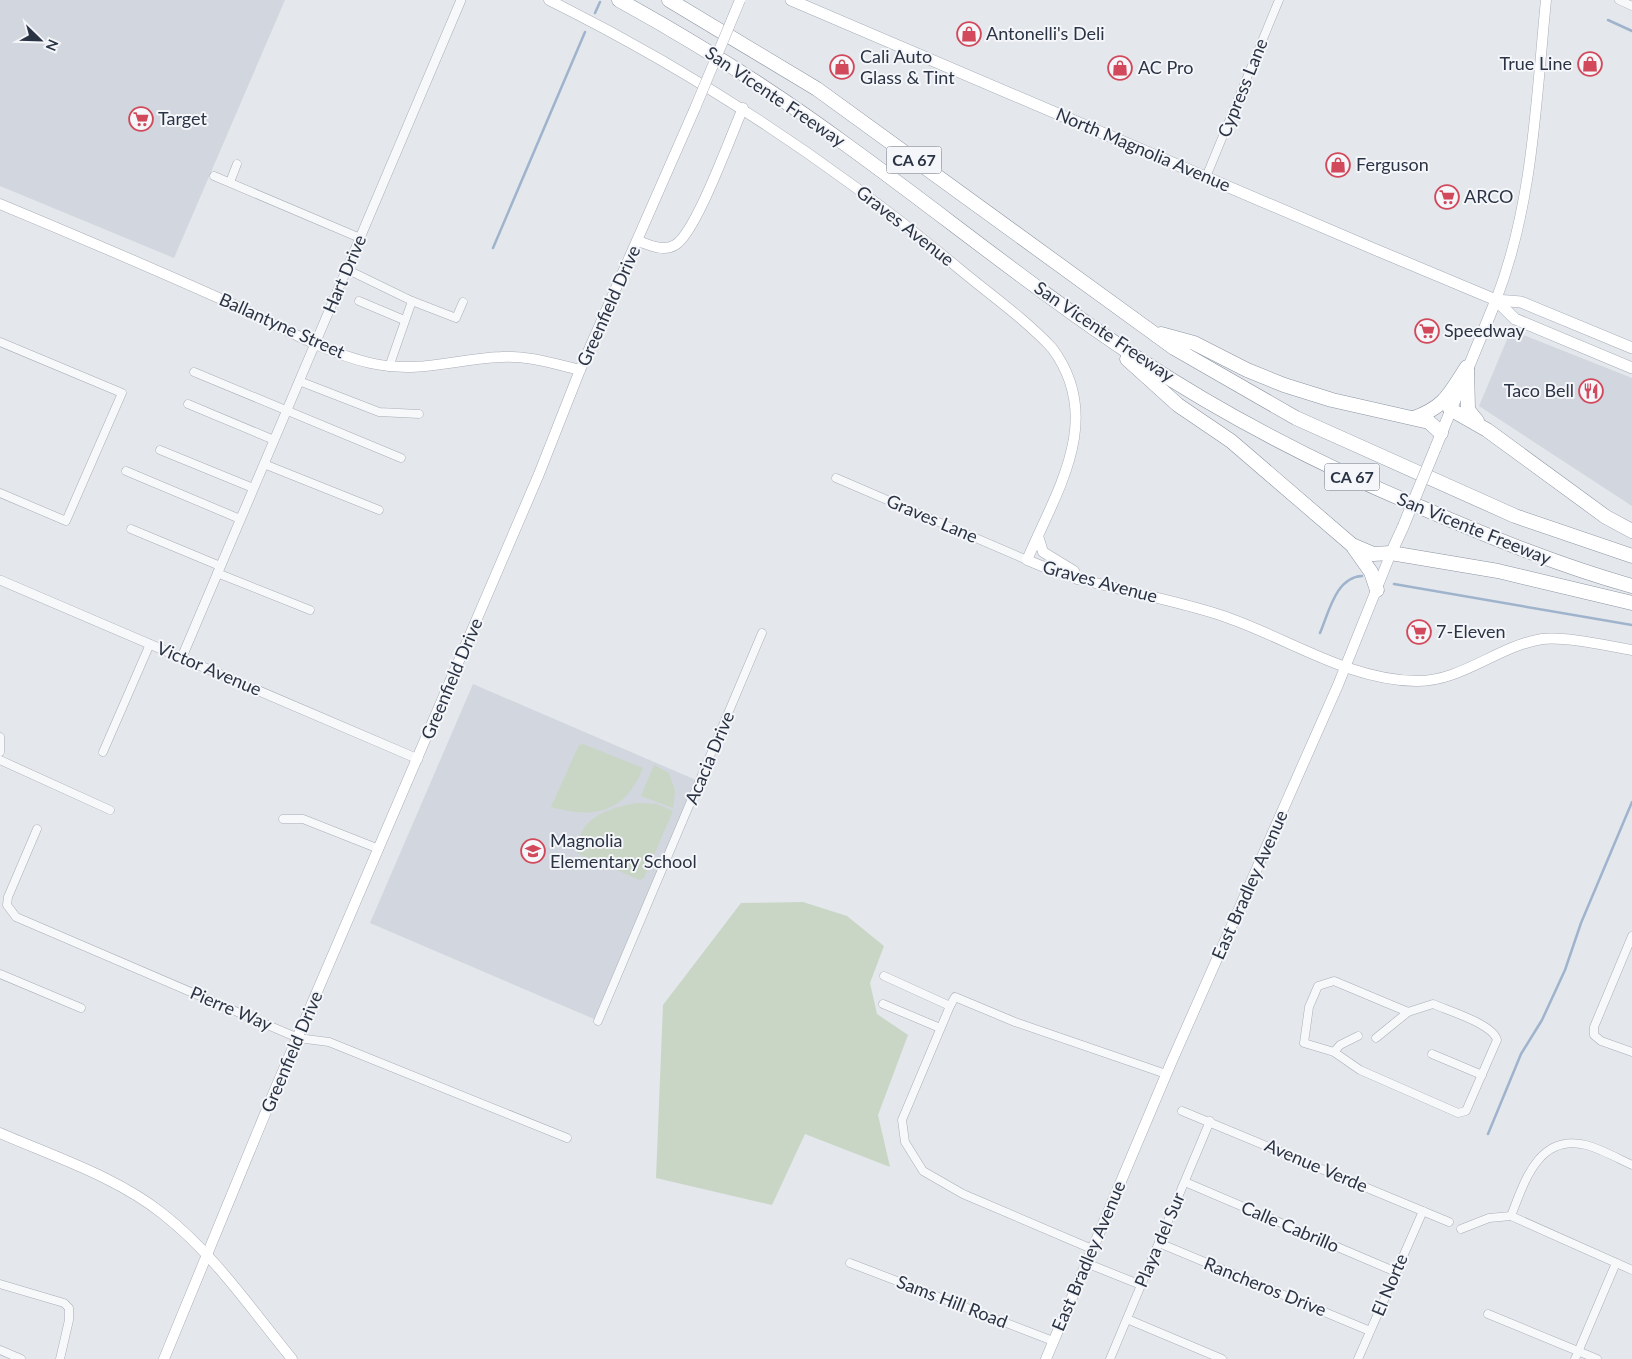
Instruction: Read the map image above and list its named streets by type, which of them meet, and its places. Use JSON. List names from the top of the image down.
{
  "streets": {
    "highway": ["San Vicente Freeway", "CA 67"],
    "main road": [
      "North Magnolia Avenue",
      "Graves Avenue",
      "Greenfield Drive",
      "Ballantyne Street",
      "East Bradley Avenue"
    ],
    "street": [
      "Cypress Lane",
      "Hart Drive",
      "Graves Lane",
      "Victor Avenue",
      "Acacia Drive",
      "Pierre Way",
      "Avenue Verde",
      "Calle Cabrillo",
      "Playa del Sur",
      "El Norte",
      "Rancheros Drive",
      "Sams Hill Road"
    ]
  },
  "crossings": [
    ["Cypress Lane", "North Magnolia Avenue"],
    ["North Magnolia Avenue", "East Bradley Avenue"],
    ["Graves Avenue", "Graves Lane"],
    ["Graves Avenue", "East Bradley Avenue"],
    ["Hart Drive", "Ballantyne Street"],
    ["Hart Drive", "Victor Avenue"],
    ["Greenfield Drive", "Ballantyne Street"],
    ["Greenfield Drive", "Victor Avenue"],
    ["Greenfield Drive", "Pierre Way"],
    ["East Bradley Avenue", "Sams Hill Road"],
    ["Avenue Verde", "Playa del Sur"],
    ["Avenue Verde", "El Norte"],
    ["Calle Cabrillo", "Playa del Sur"],
    ["Calle Cabrillo", "El Norte"],
    ["Playa del Sur", "Rancheros Drive"],
    ["El Norte", "Rancheros Drive"]
  ],
  "places": {
    "shop": [
      "Antonelli's Deli",
      "True Line",
      "Cali Auto Glass & Tint",
      "AC Pro",
      "Ferguson"
    ],
    "supermarket": [
      "Target",
      "ARCO",
      "Speedway",
      "7-Eleven"
    ],
    "restaurant": ["Taco Bell"],
    "school or university": ["Magnolia Elementary School"]
  },
  "north": "bottom right"
}
